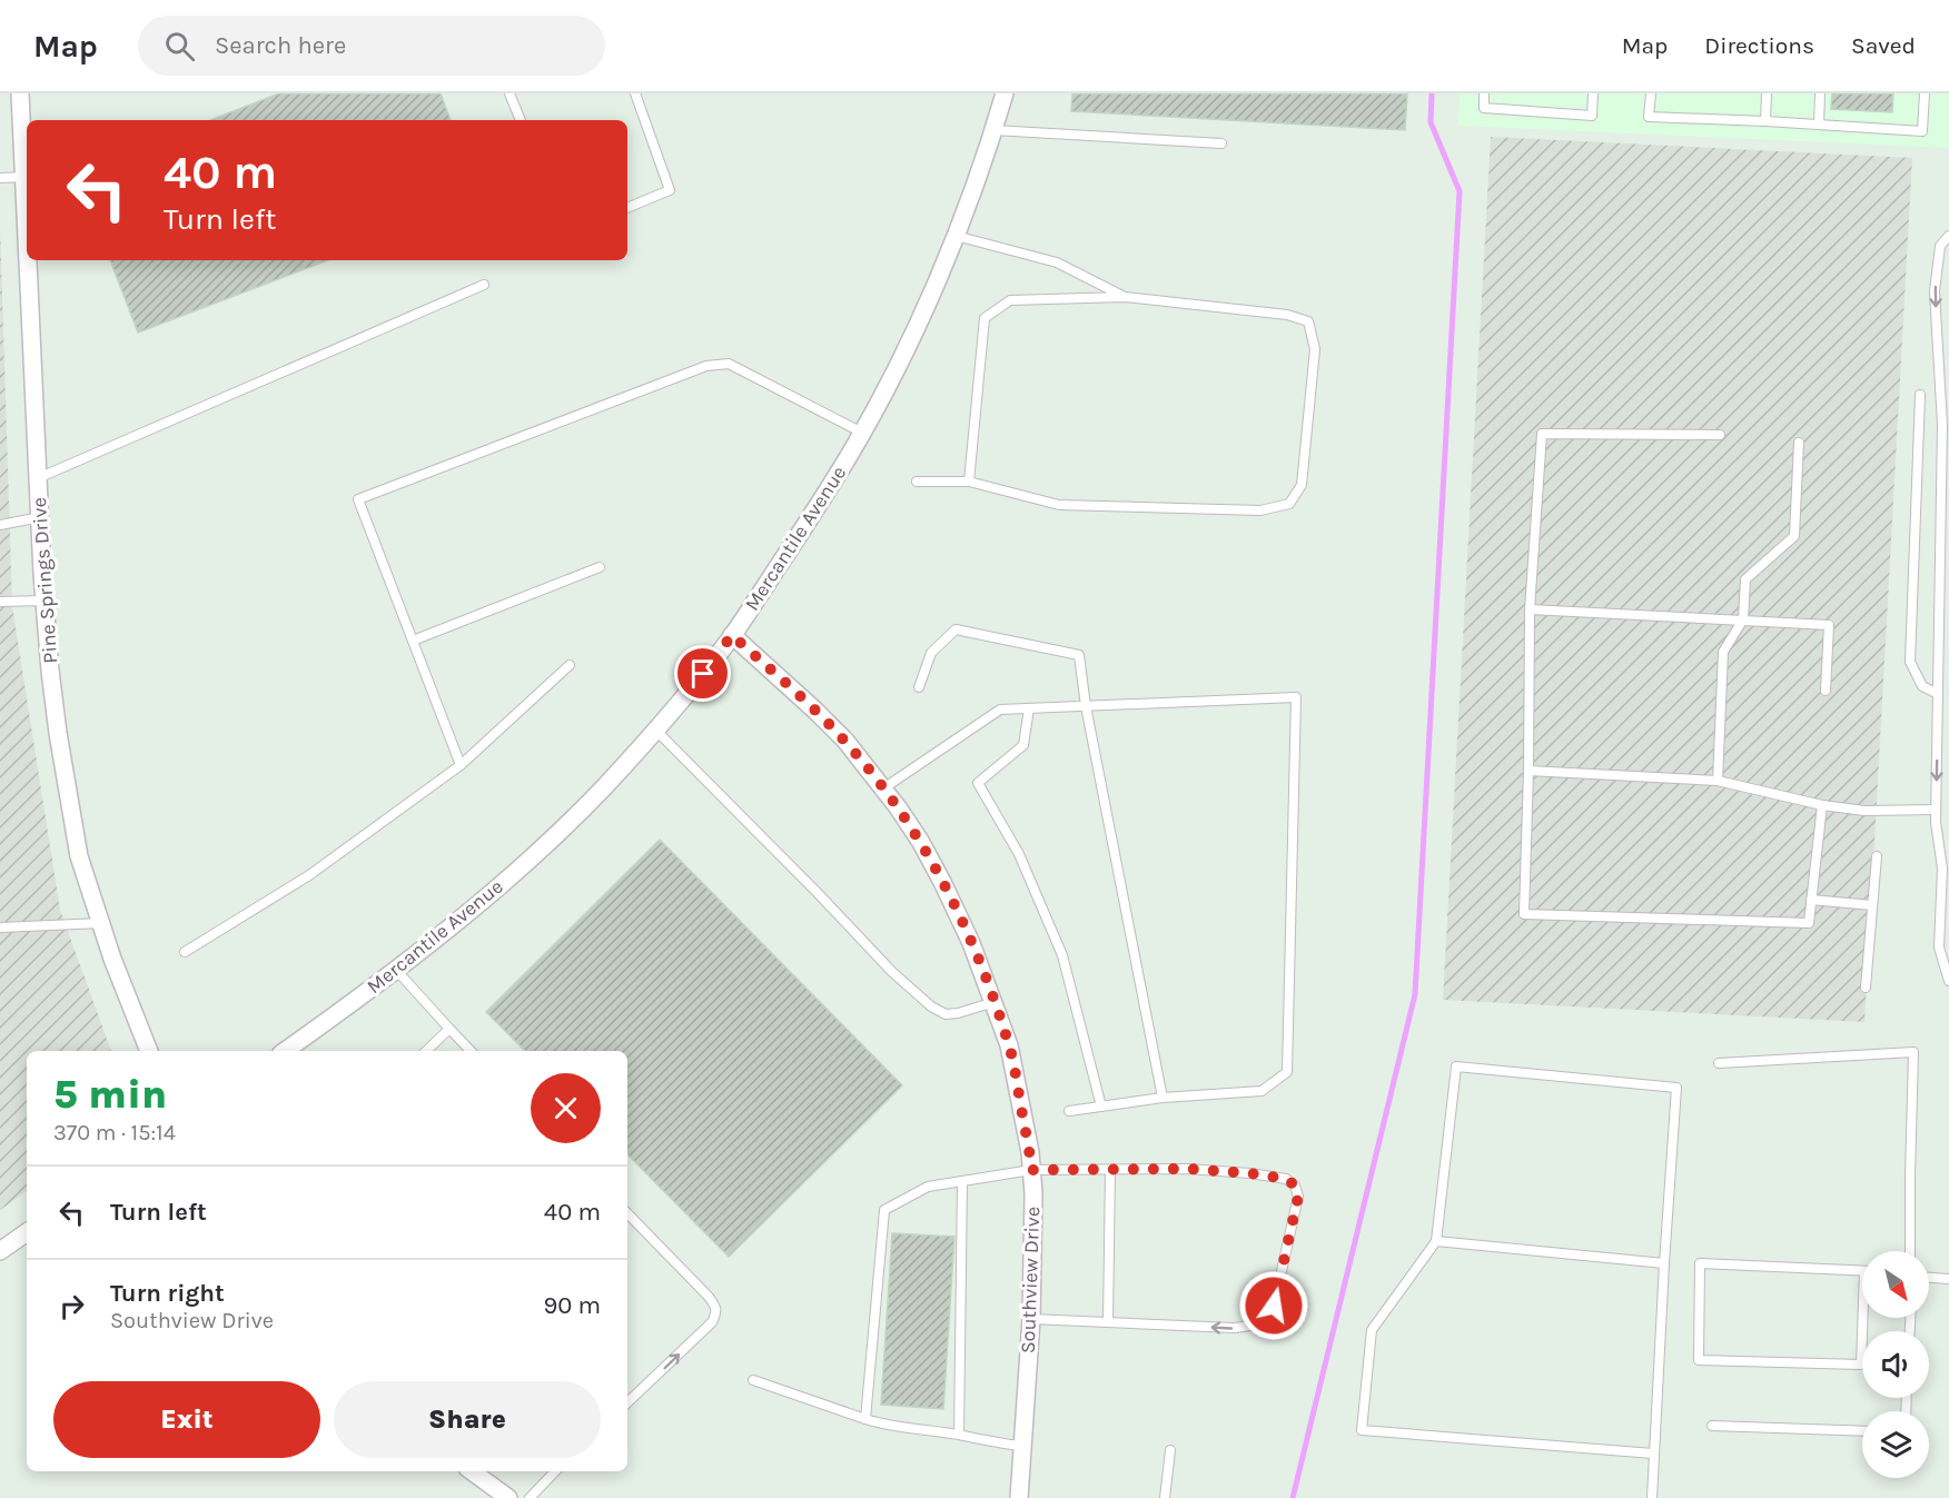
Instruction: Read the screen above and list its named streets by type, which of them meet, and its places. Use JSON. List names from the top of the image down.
{
  "streets": {
    "street": ["Mercantile Avenue", "Pine Springs Drive", "Southview Drive"]
  },
  "crossings": [
    ["Mercantile Avenue", "Southview Drive"]
  ],
  "north": "bottom right",
  "page": {
    "header": "Map",
    "search": "Search here",
    "nav": ["Map", "Directions", "Saved"],
    "turn": ["40 m", "Turn left"],
    "heading": ["5 min", "370 m · 15:14"],
    "list": [
      {
        "name": "Turn left",
        "value": "40 m"
      },
      {
        "name": "Turn right",
        "note": "Southview Drive",
        "value": "90 m"
      }
    ],
    "buttons": ["Exit", "Share"]
  }
}
